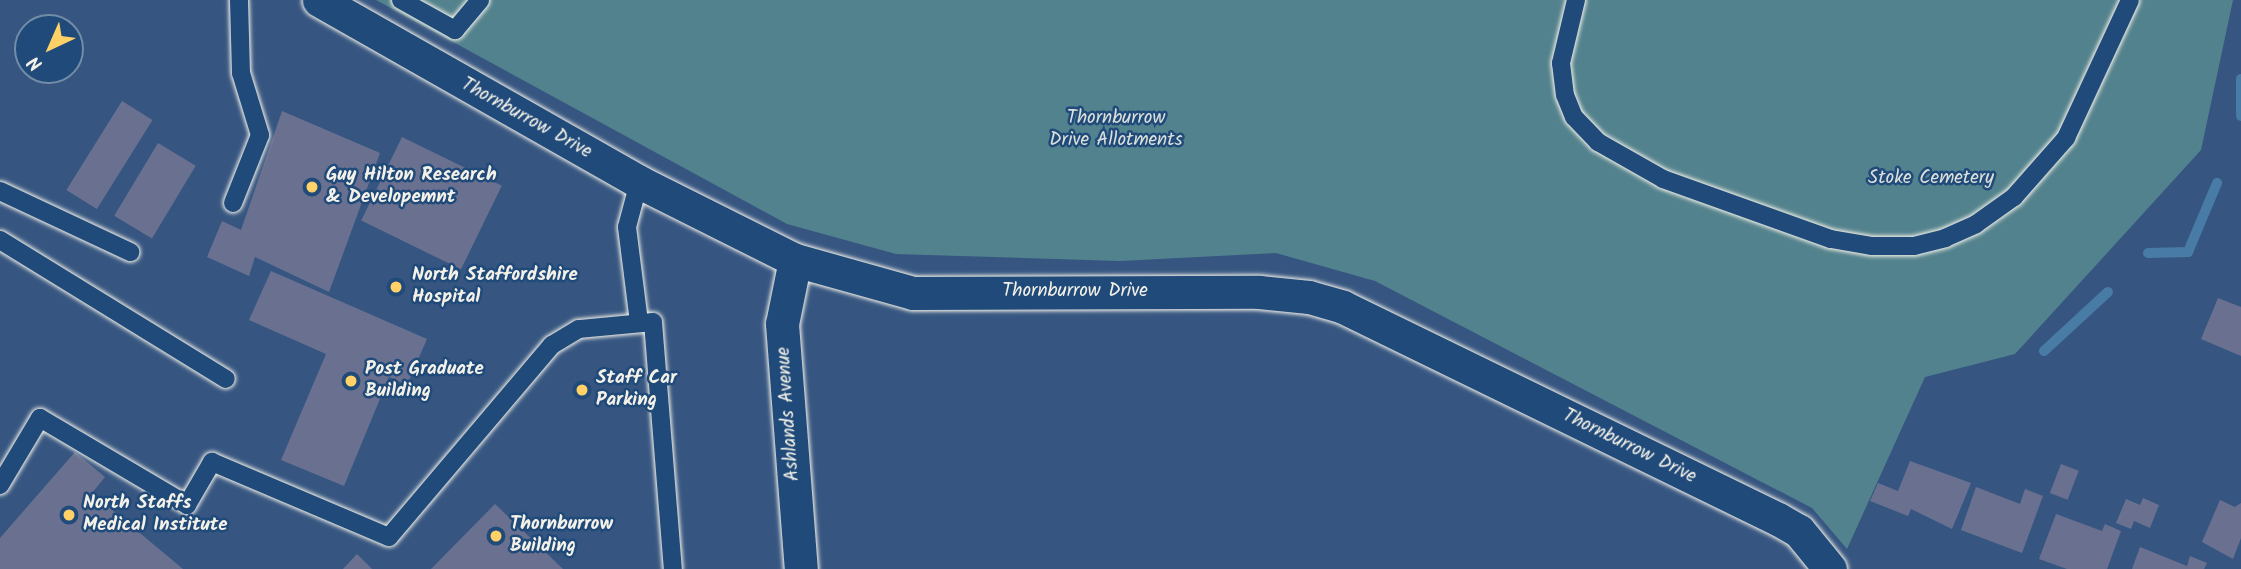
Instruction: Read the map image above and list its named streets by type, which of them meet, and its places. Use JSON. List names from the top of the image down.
{
  "streets": {
    "street": ["Thornburrow Drive", "Ashlands Avenue"]
  },
  "crossings": [
    ["Thornburrow Drive", "Ashlands Avenue"]
  ],
  "parks": ["Thornburrow Drive Allotments", "Stoke Cemetery"],
  "places": [
    "Guy Hilton Research & Developemnt",
    "North Staffordshire Hospital",
    "Post Graduate Building",
    "Staff Car Parking",
    "North Staffs Medical Institute",
    "Thornburrow Building"
  ],
  "north": "bottom left"
}
